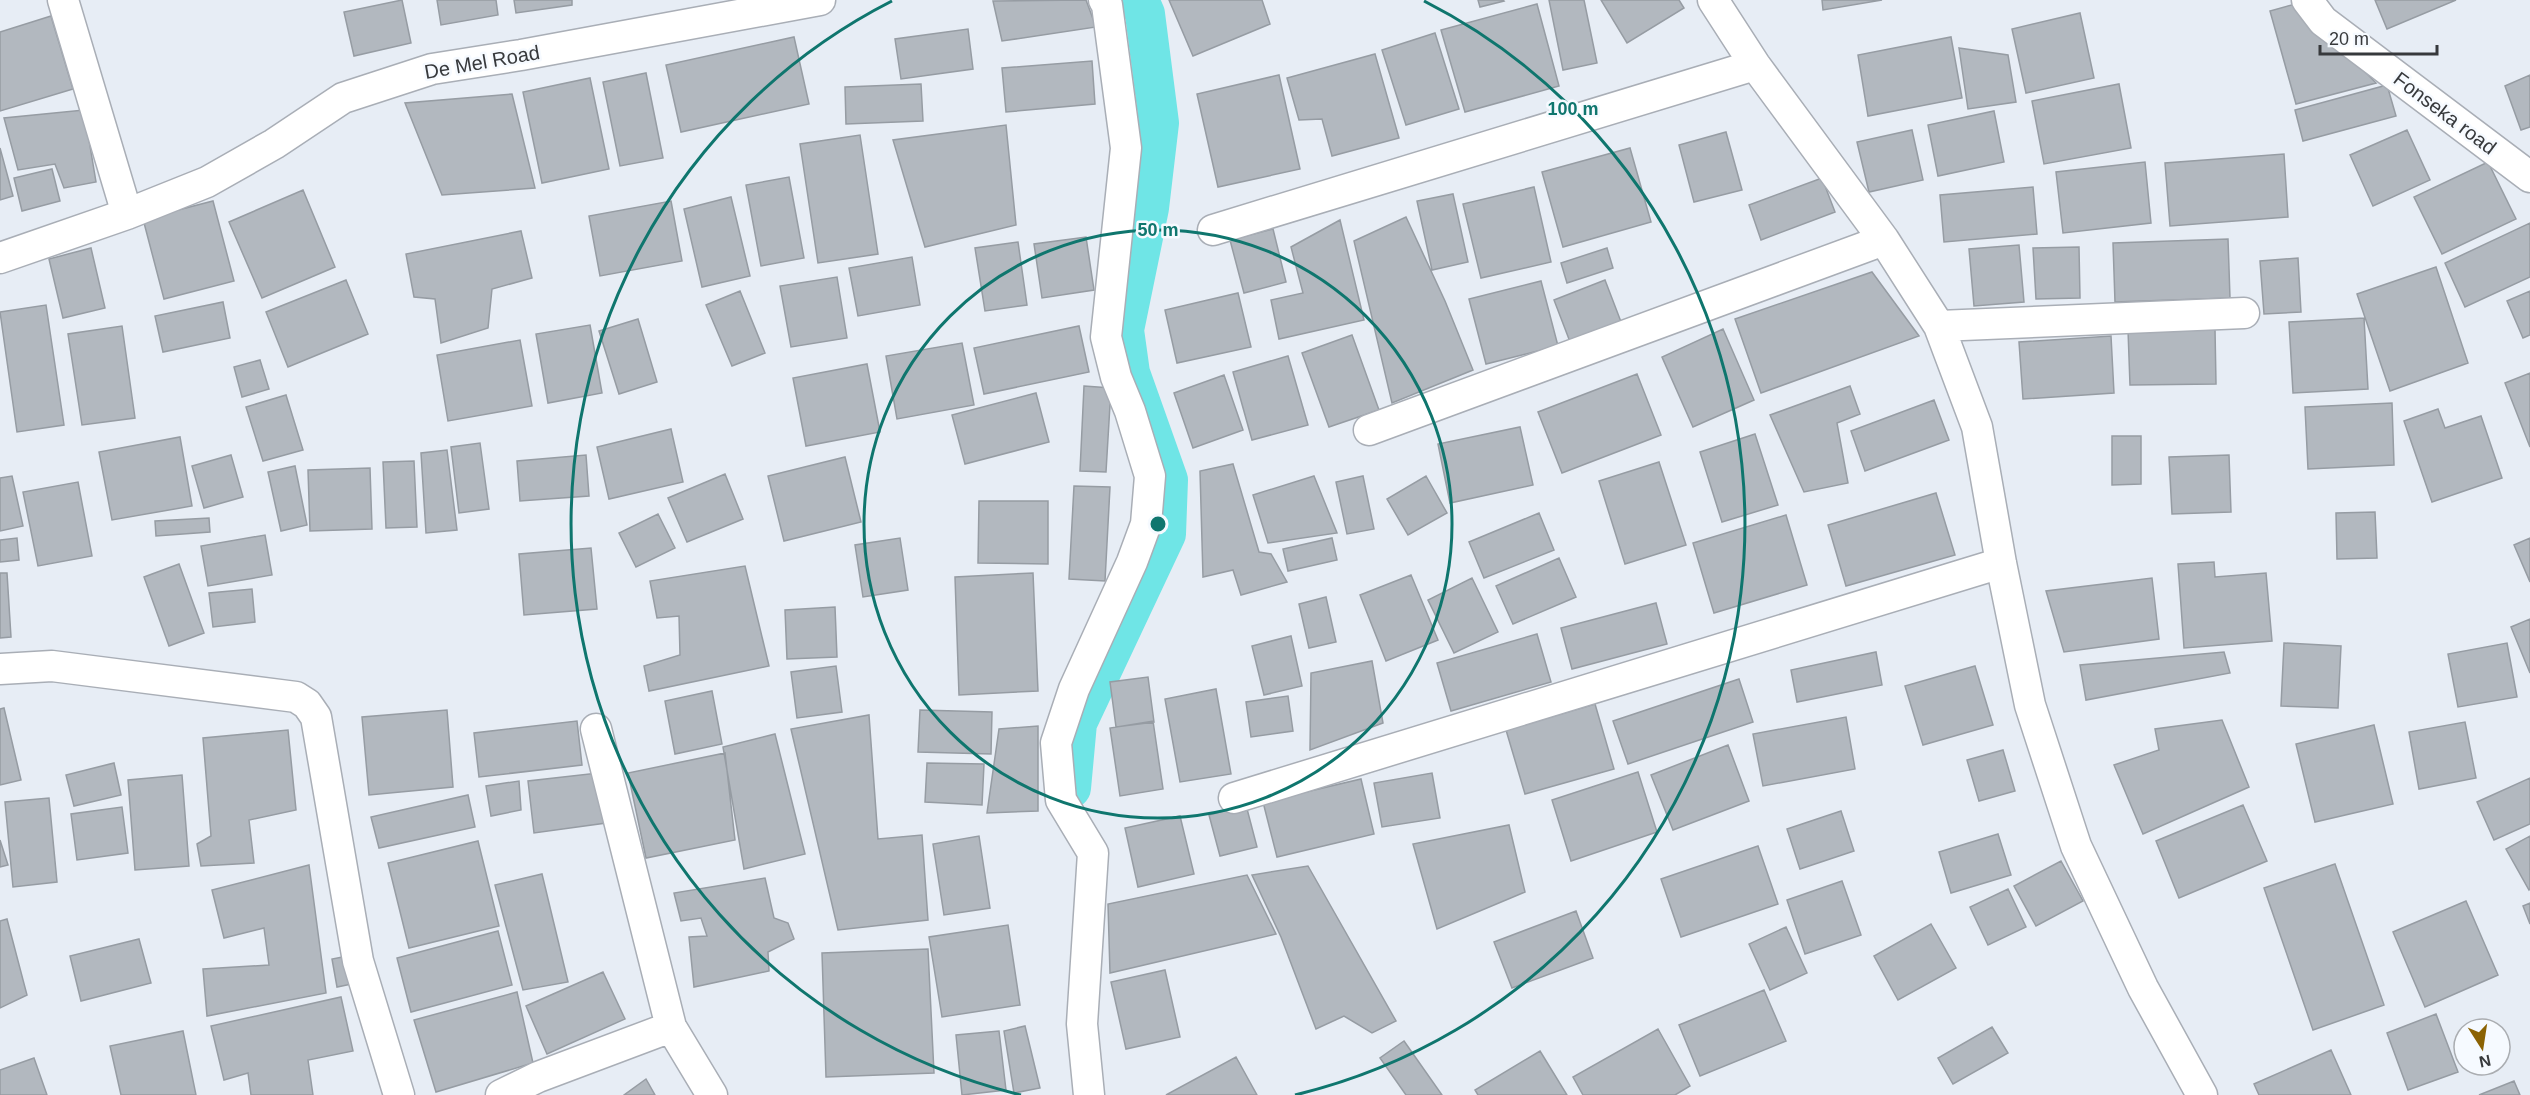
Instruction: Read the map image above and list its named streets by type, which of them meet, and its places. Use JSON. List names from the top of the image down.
{
  "streets": {
    "street": ["De Mel Road", "Fonseka road"]
  },
  "scale_bar": "20 m",
  "north": "bottom",
  "rings": ["100 m", "50 m"]
}
